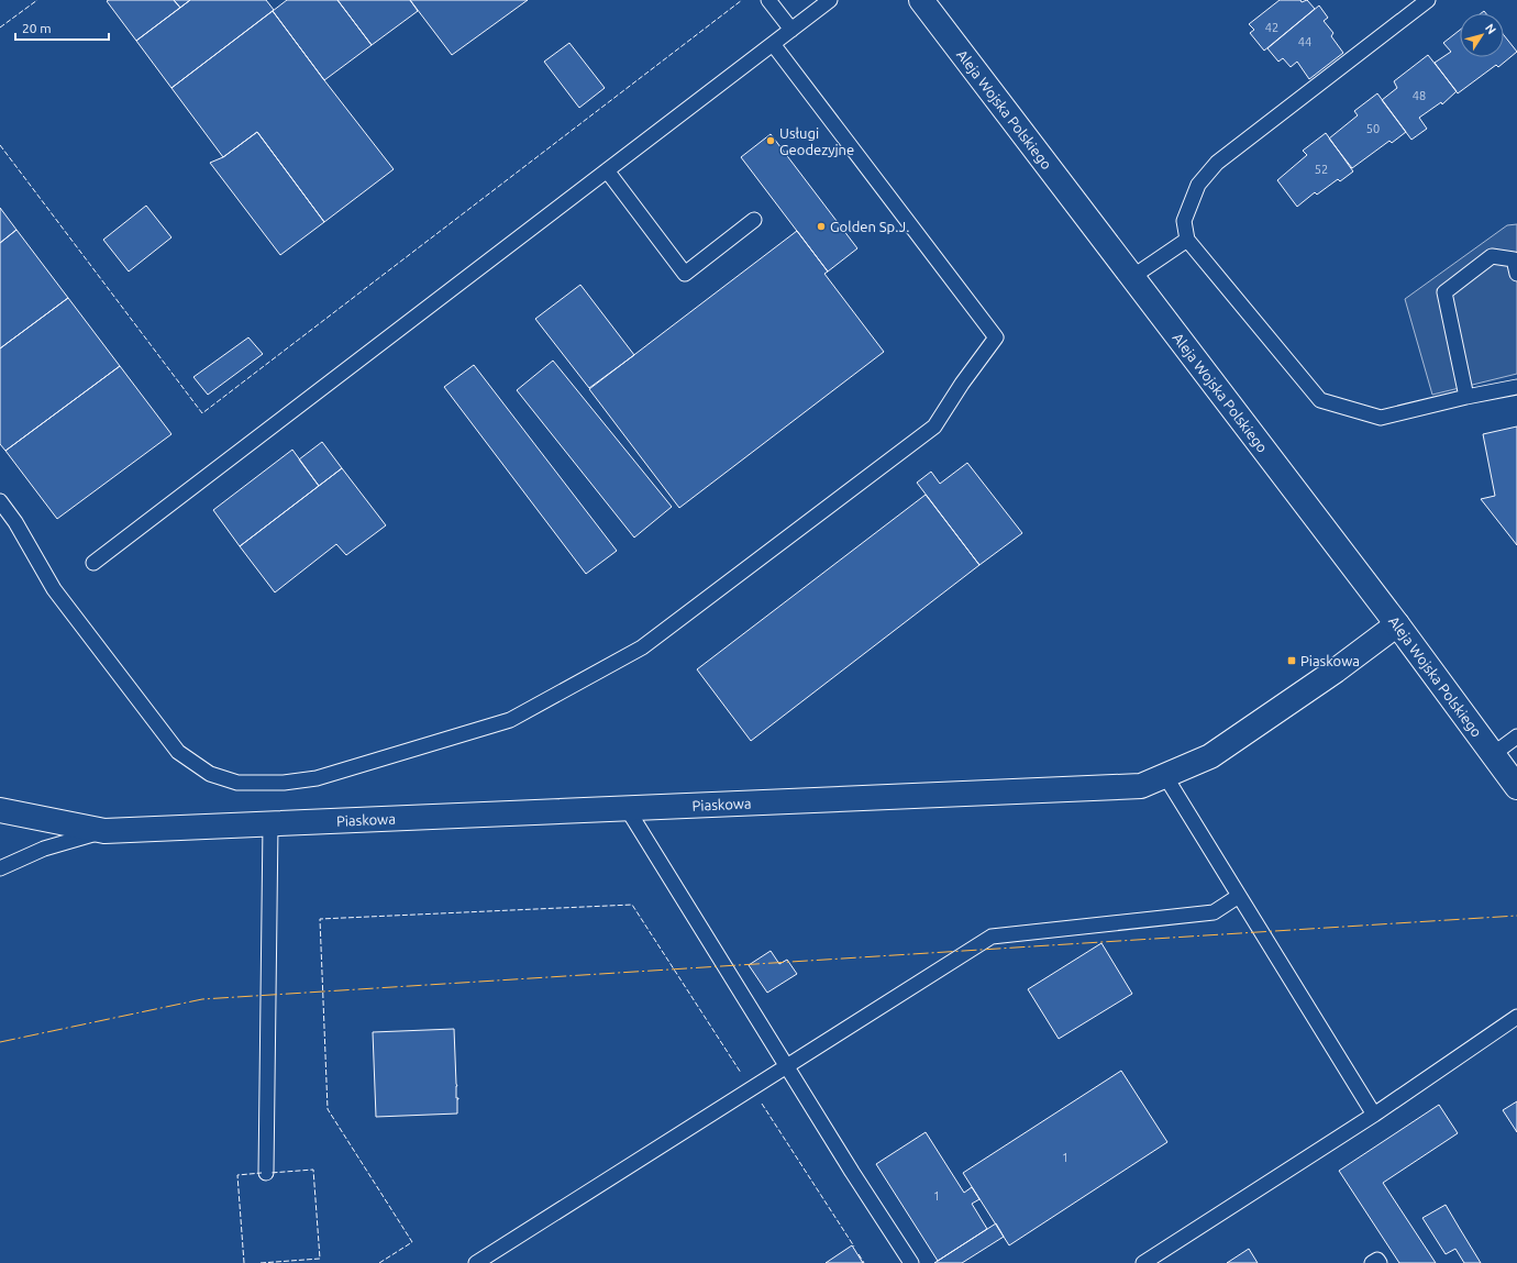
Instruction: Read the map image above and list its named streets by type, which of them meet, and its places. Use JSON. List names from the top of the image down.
{
  "streets": {
    "street": ["Aleja Wojska Polskiego", "Piaskowa"]
  },
  "crossings": [
    ["Aleja Wojska Polskiego", "Piaskowa"]
  ],
  "places": {
    "other": ["Usługi Geodezyjne", "Golden Sp.J."],
    "transit": ["Piaskowa"]
  },
  "house_numbers": [
    "42",
    "44",
    "48",
    "50",
    "52",
    "1",
    "1"
  ],
  "scale_bar": "20 m",
  "north": "top right"
}
